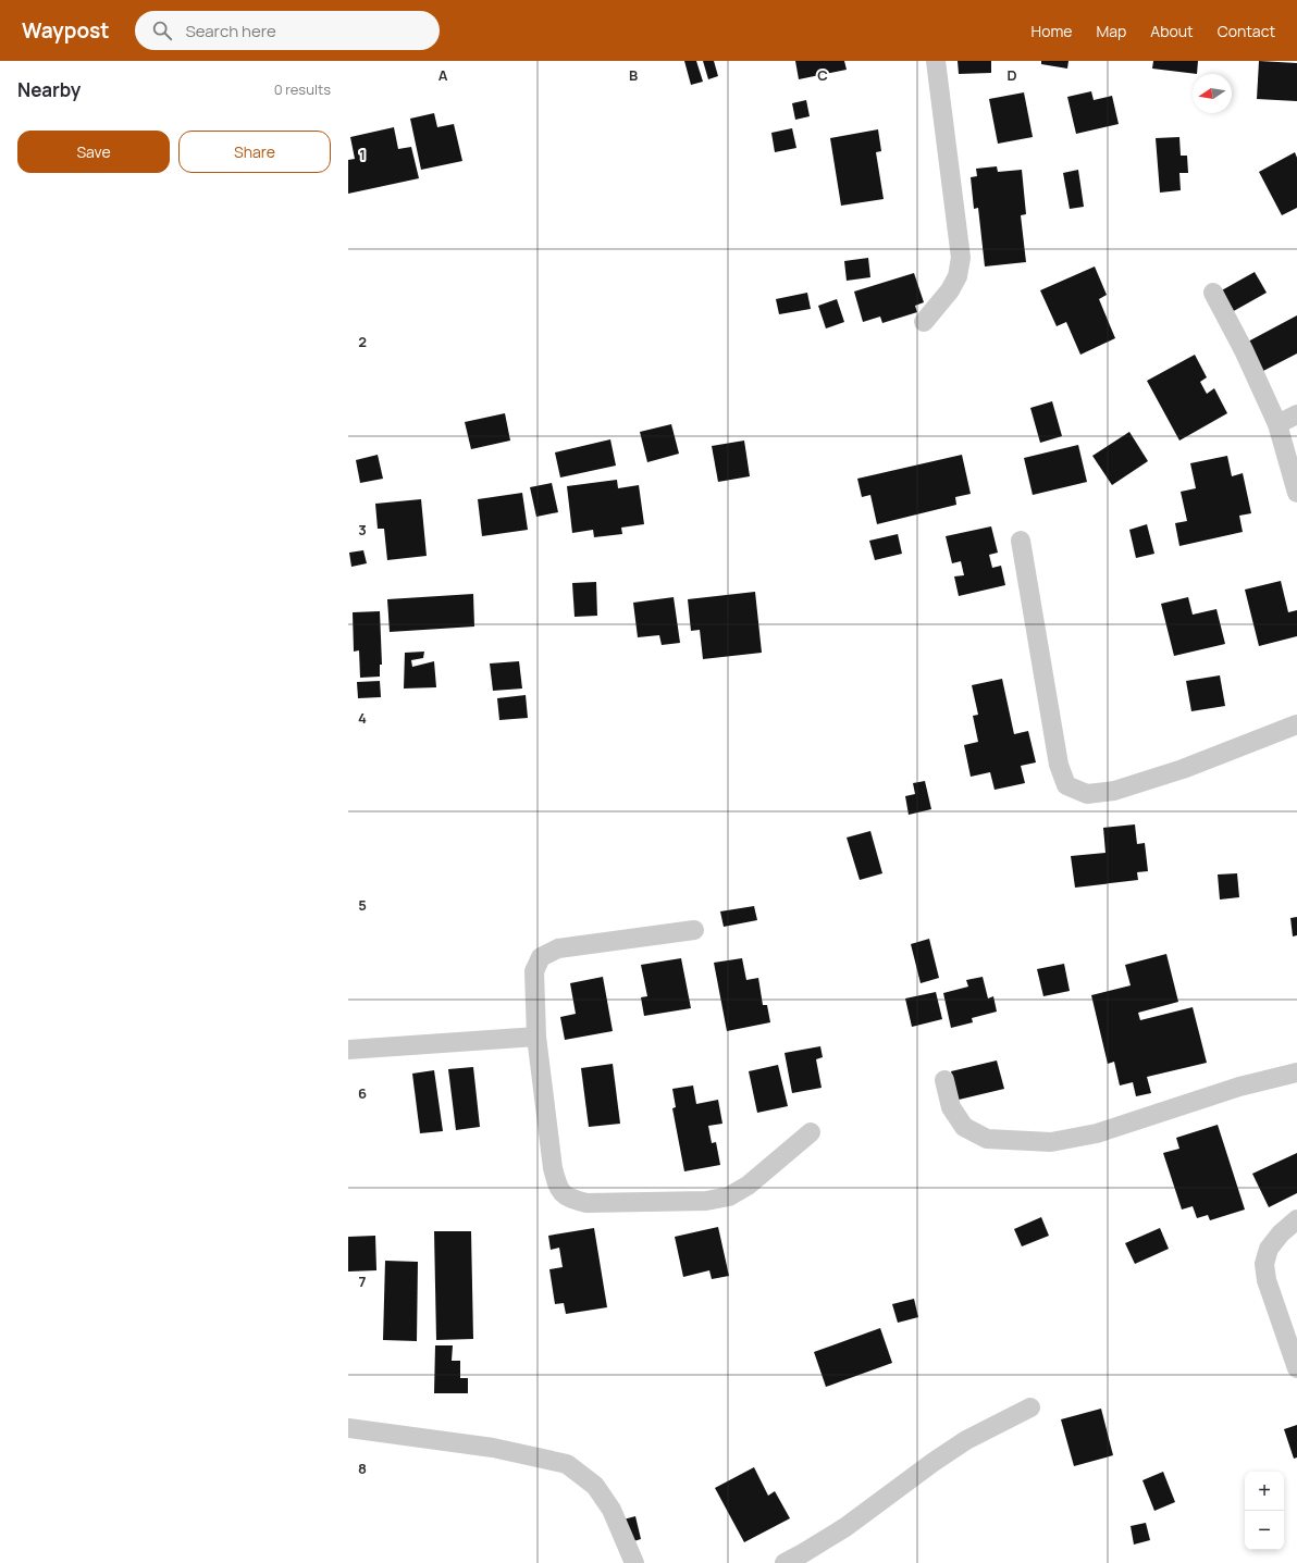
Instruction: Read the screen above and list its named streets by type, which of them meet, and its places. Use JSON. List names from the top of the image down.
{
  "north": "left",
  "page": {
    "header": "Waypost",
    "search": "Search here",
    "nav": [
      "Home",
      "Map",
      "About",
      "Contact"
    ],
    "heading": ["Nearby", "0 results"],
    "buttons": ["Save", "Share"],
    "map_buttons": ["+", "−"]
  },
  "grid": {
    "columns": [
      "A",
      "B",
      "C",
      "D"
    ],
    "rows": [
      "1",
      "2",
      "3",
      "4",
      "5",
      "6",
      "7",
      "8"
    ]
  }
}
